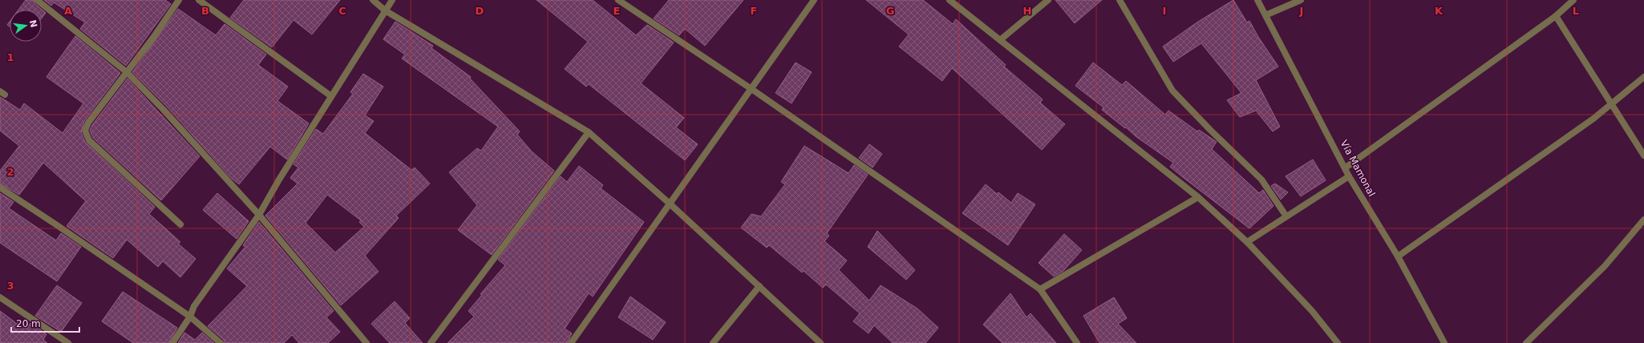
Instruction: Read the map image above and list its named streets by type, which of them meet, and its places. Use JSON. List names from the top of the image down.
{
  "streets": {
    "street": ["Vía Mamonal"]
  },
  "scale_bar": "20 m",
  "north": "right",
  "grid": {
    "columns": [
      "A",
      "B",
      "C",
      "D",
      "E",
      "F",
      "G",
      "H",
      "I",
      "J",
      "K",
      "L"
    ],
    "rows": ["1", "2", "3"]
  }
}
